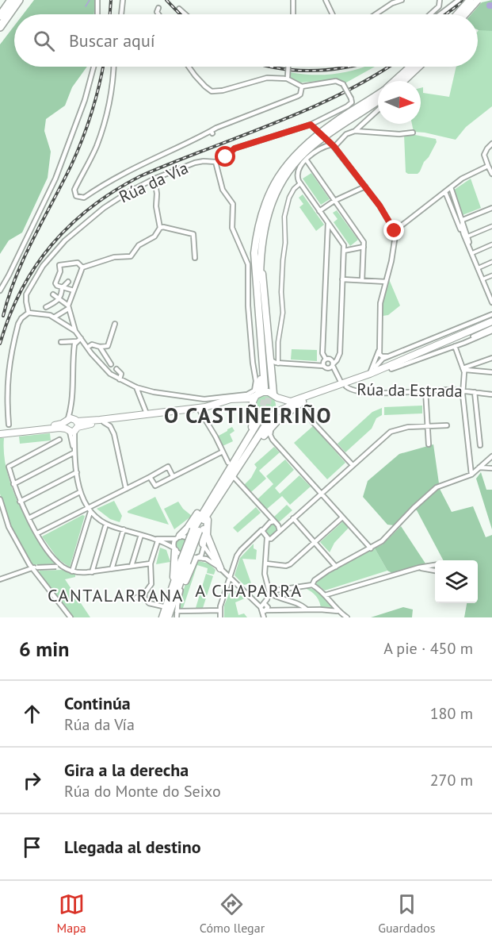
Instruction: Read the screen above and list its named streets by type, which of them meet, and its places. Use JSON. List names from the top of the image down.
{
  "streets": {
    "street": ["Rúa da Vía", "Rúa da Estrada"]
  },
  "districts": ["O CASTIÑEIRIÑO", "A CHAPARRA", "CANTALARRANA"],
  "north": "right",
  "page": {
    "search": "Buscar aquí",
    "heading": ["6 min", "A pie · 450 m"],
    "list": [
      ["Continúa", "Rúa da Vía", "180 m"],
      ["Gira a la derecha", "Rúa do Monte do Seixo", "270 m"],
      "Llegada al destino"
    ],
    "nav": ["Mapa", "Cómo llegar", "Guardados"]
  }
}
